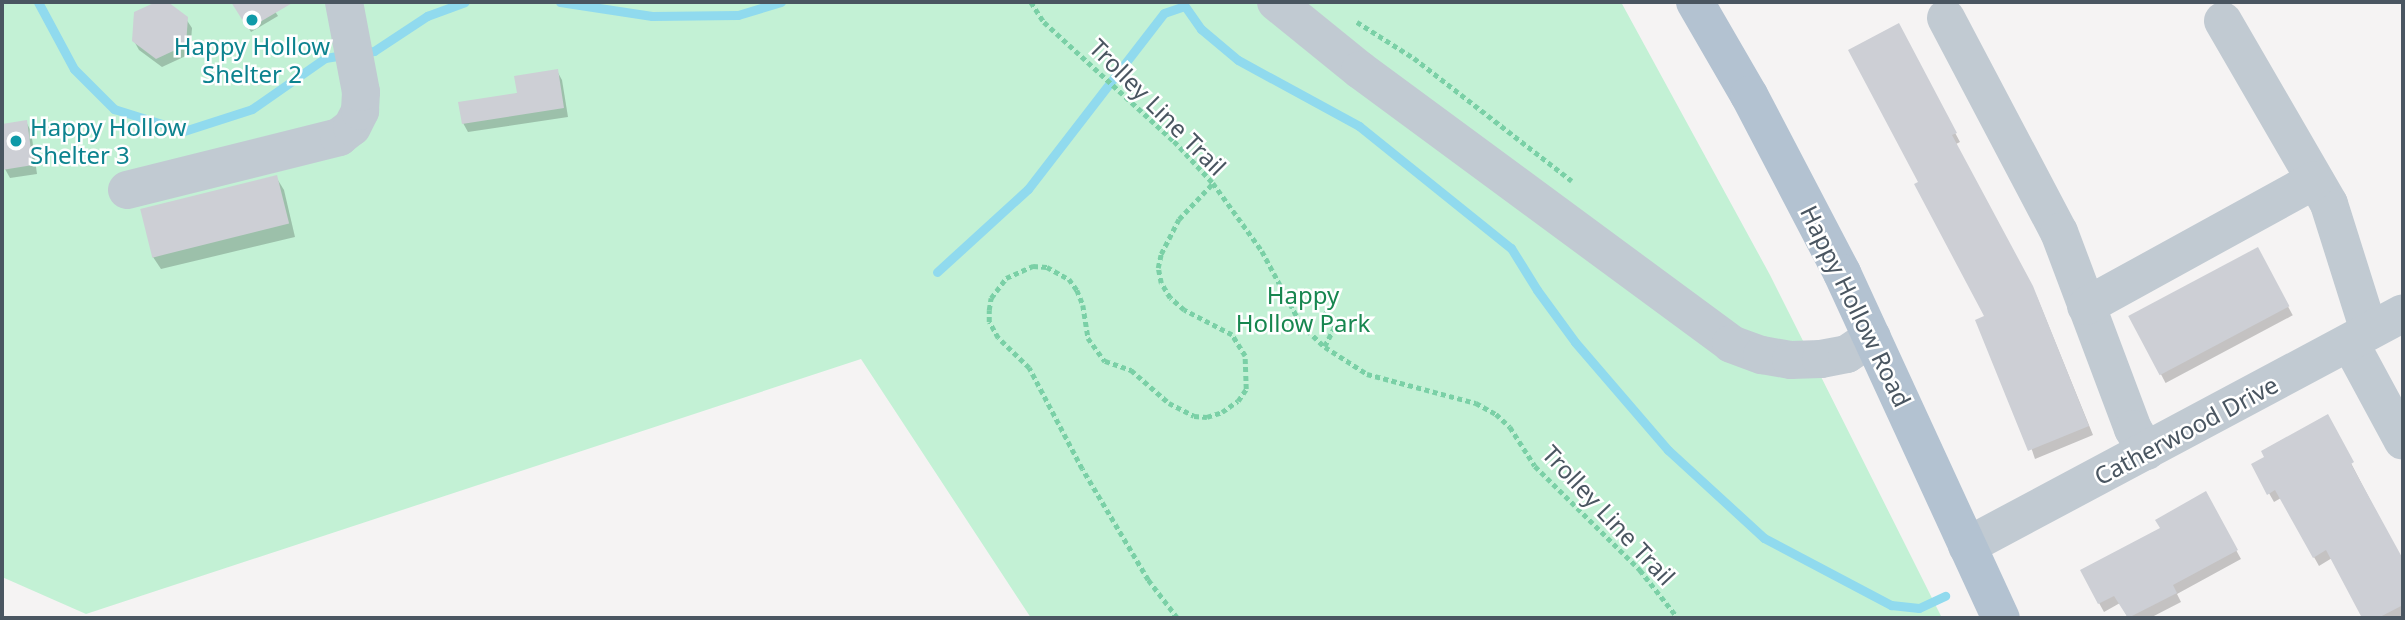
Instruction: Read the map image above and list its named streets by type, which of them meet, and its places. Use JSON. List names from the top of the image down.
{
  "streets": {
    "main road": ["Happy Hollow Road"],
    "street": ["Catherwood Drive"],
    "path": ["Trolley Line Trail"]
  },
  "crossings": [
    ["Happy Hollow Road", "Catherwood Drive"]
  ],
  "parks": ["Happy Hollow Park"],
  "places": ["Happy Hollow Shelter 2", "Happy Hollow Shelter 3"]
}
